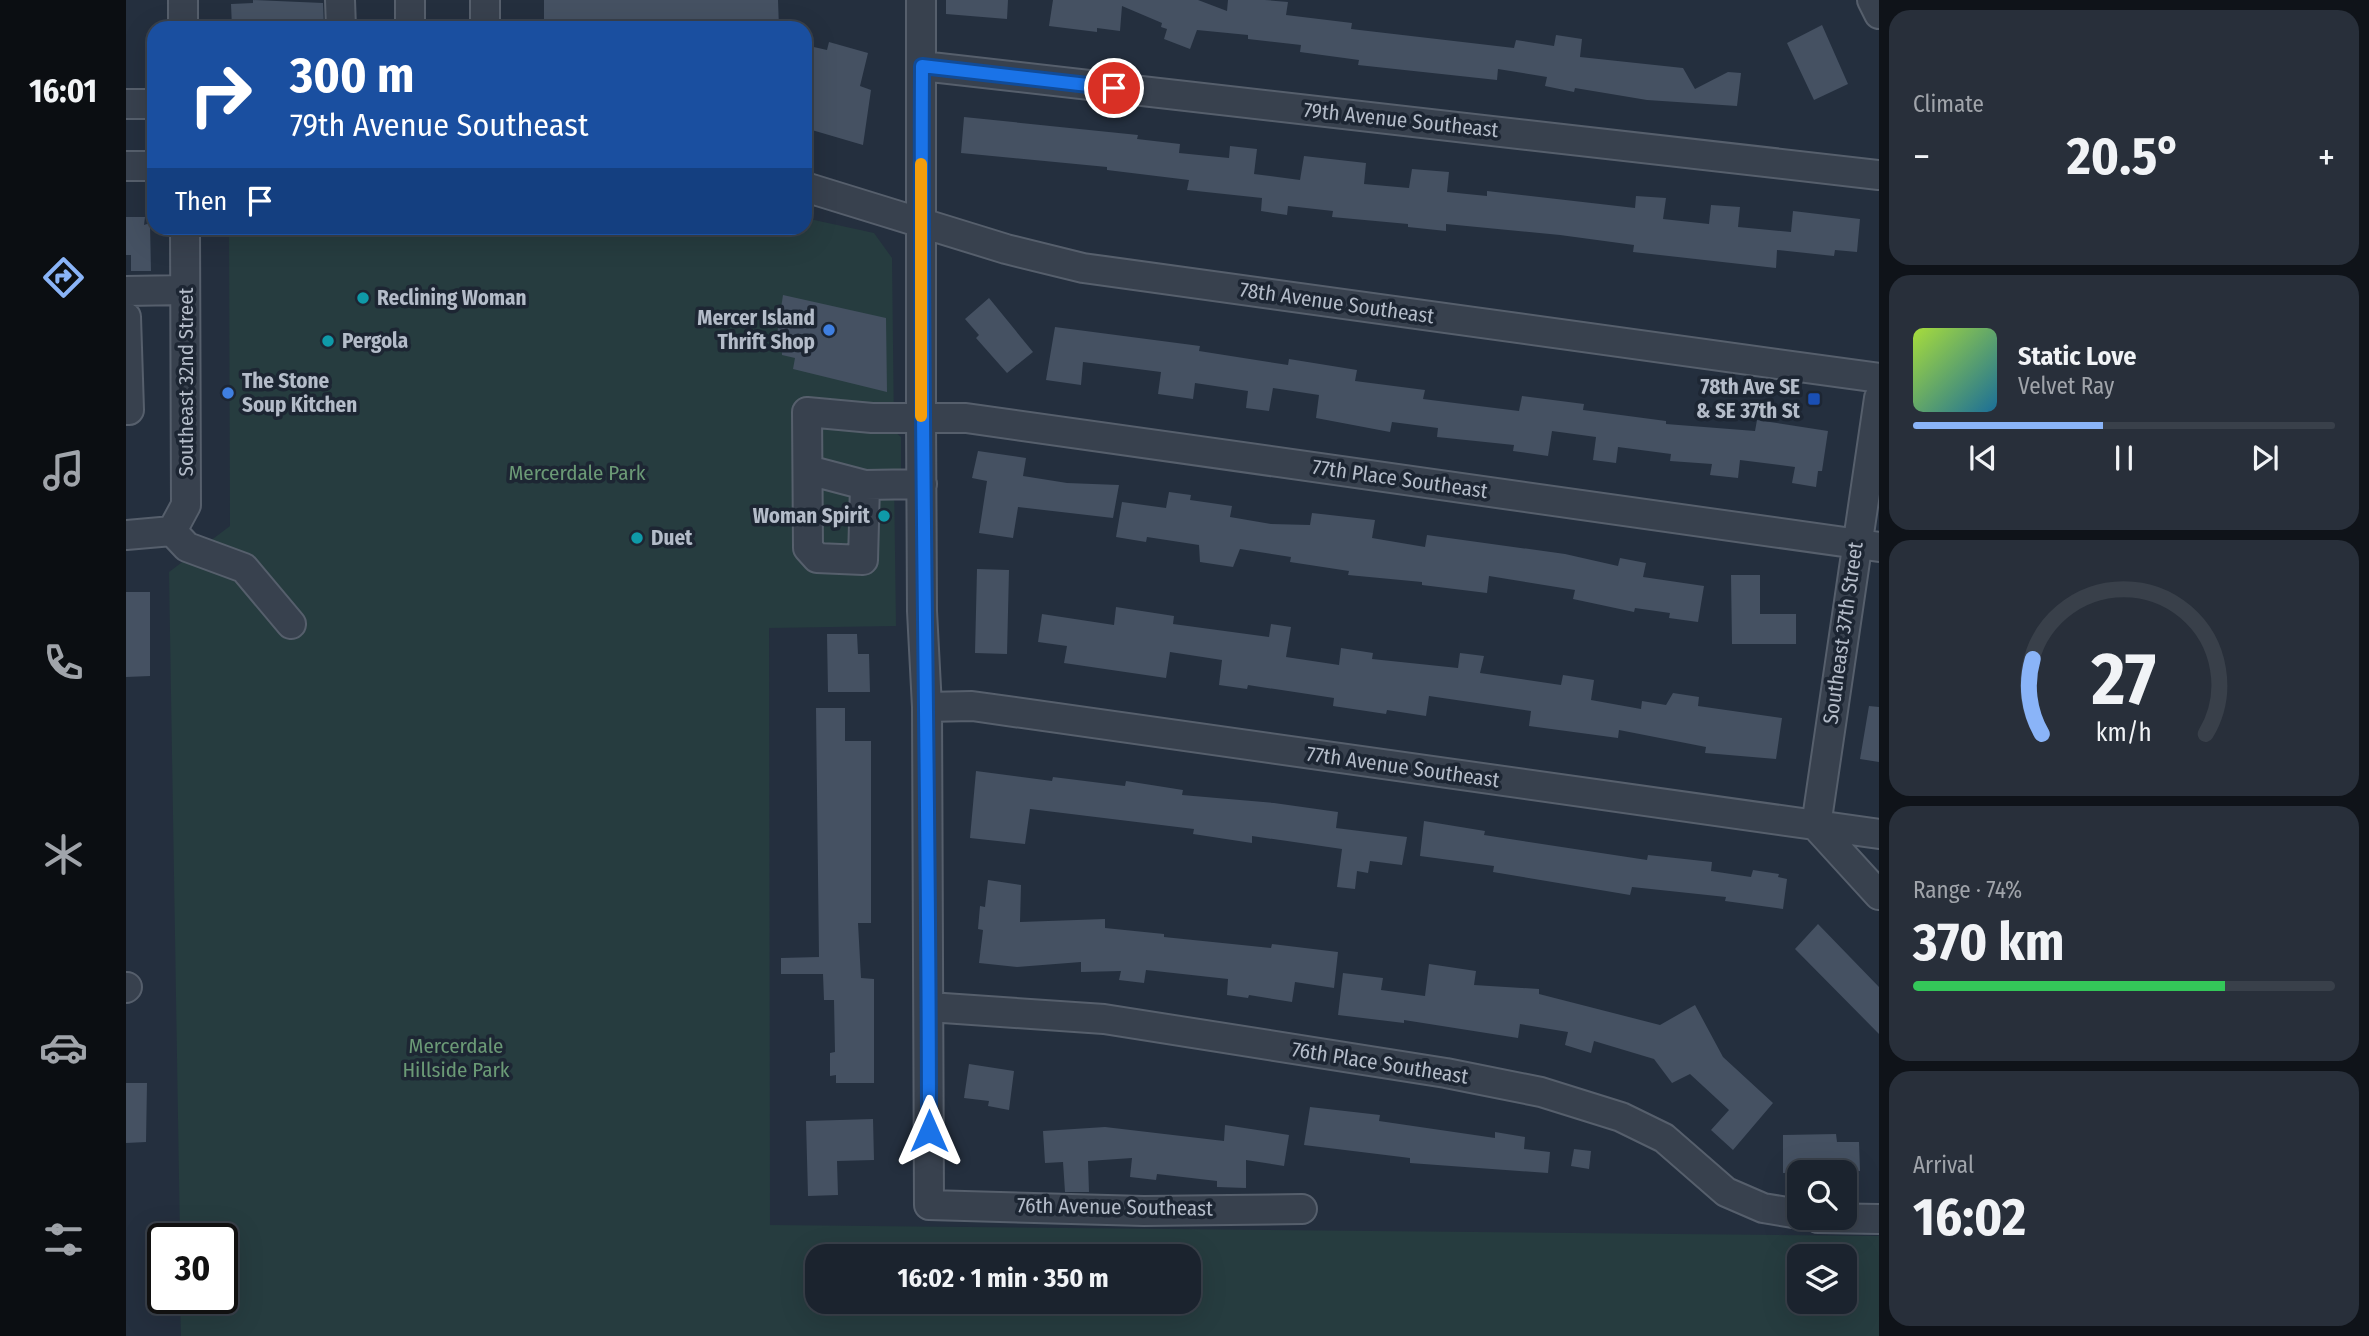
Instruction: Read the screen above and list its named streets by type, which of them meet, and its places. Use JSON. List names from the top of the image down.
{
  "streets": {
    "street": [
      "79th Avenue Southeast",
      "78th Avenue Southeast",
      "Southeast 32nd Street",
      "77th Place Southeast",
      "Southeast 37th Street",
      "77th Avenue Southeast",
      "76th Place Southeast",
      "76th Avenue Southeast"
    ]
  },
  "crossings": [
    ["77th Place Southeast", "Southeast 37th Street"],
    ["Southeast 37th Street", "77th Avenue Southeast"],
    ["76th Place Southeast", "76th Avenue Southeast"]
  ],
  "parks": ["Mercerdale Park", "Mercerdale Hillside Park"],
  "places": {
    "other": [
      "Reclining Woman",
      "Mercer Island Thrift Shop",
      "Pergola",
      "The Stone Soup Kitchen",
      "Woman Spirit",
      "Duet"
    ],
    "transit": ["78th Ave SE & SE 37th St"]
  },
  "page": {
    "tabs": "16:01",
    "tile": [
      "Climate",
      ["Range · 74%", "370 km"],
      ["Arrival", "16:02"]
    ],
    "turn": ["300 m", "79th Avenue Southeast"],
    "heat": ["−", "20.5°", "+"],
    "then": "Then",
    "song": ["Static Love", "Velvet Ray"],
    "limit": "30",
    "trip": "16:02 · 1 min · 350 m",
    "gauge": ["27", "km/h"]
  }
}
